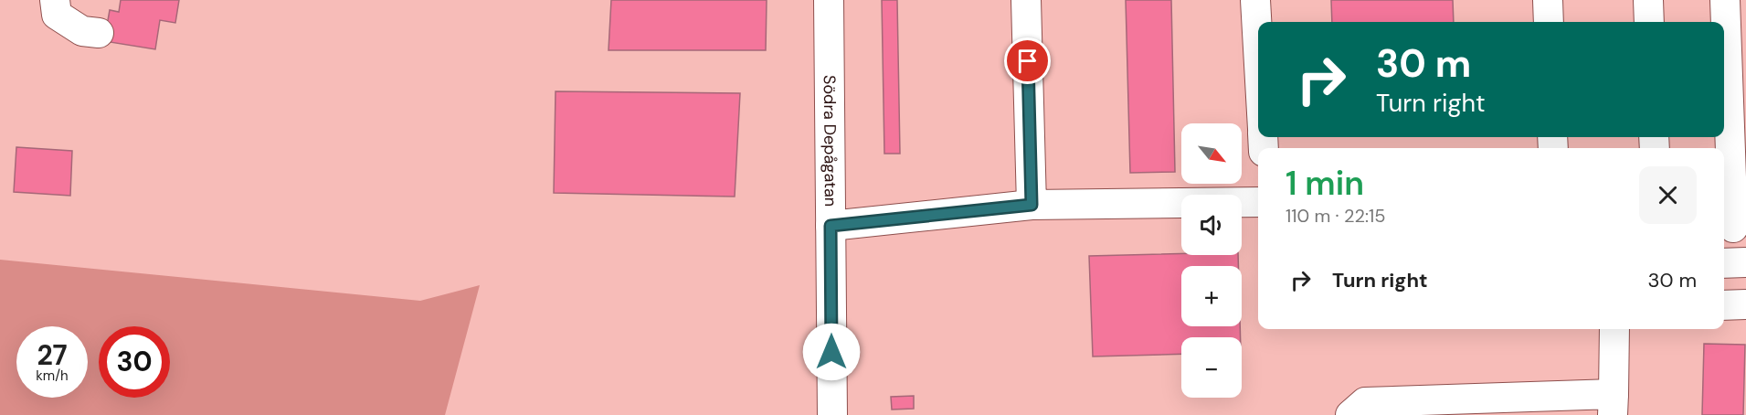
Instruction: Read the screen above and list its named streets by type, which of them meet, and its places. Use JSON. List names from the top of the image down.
{
  "streets": {
    "street": ["Södra Depågatan"]
  },
  "north": "bottom right",
  "page": {
    "turn": ["30 m", "Turn right"],
    "map_buttons": ["+", "−"],
    "heading": ["1 min", "110 m · 22:15"],
    "list": [
      {
        "name": "Turn right",
        "value": "30 m"
      }
    ],
    "speed": "27 km/h",
    "limit": "30"
  }
}
